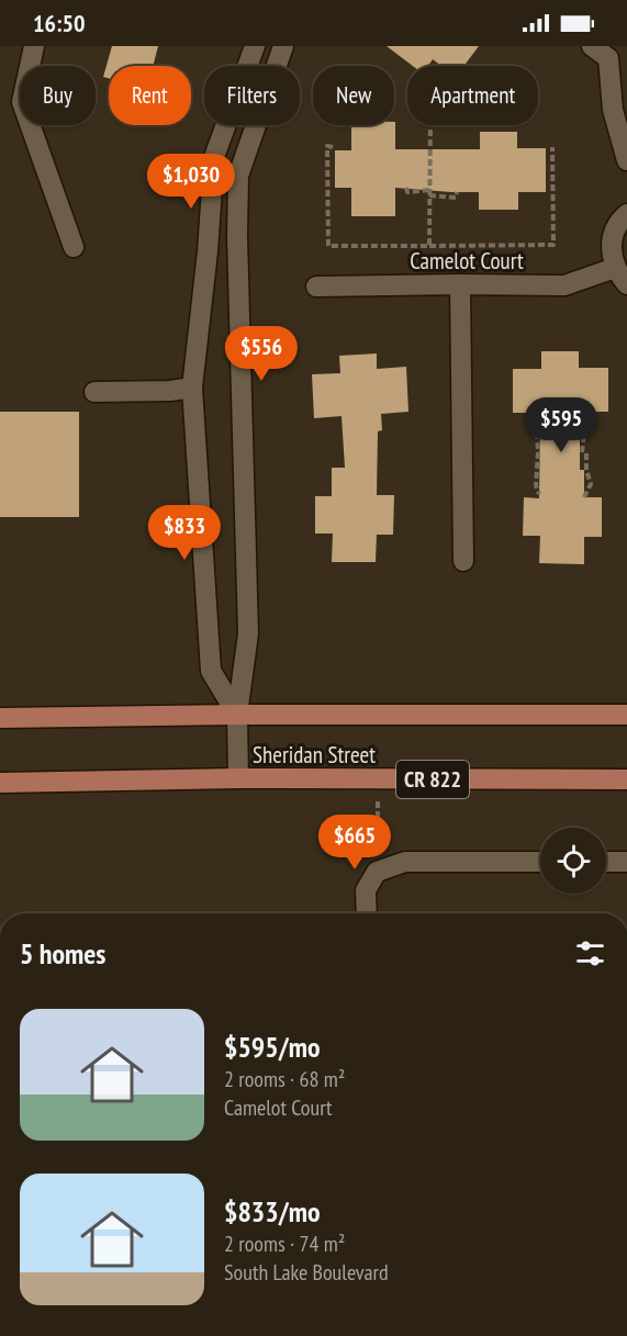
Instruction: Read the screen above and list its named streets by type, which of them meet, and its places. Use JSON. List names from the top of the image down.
{
  "streets": {
    "main road": ["Sheridan Street", "CR 822"],
    "street": ["Camelot Court"]
  },
  "page": {
    "status": "16:50",
    "chip": [
      "Buy",
      "Rent",
      "Filters",
      "New",
      "Apartment"
    ],
    "price": [
      "$1,030",
      "$556",
      "$595",
      "$833",
      "$665"
    ],
    "heading": "5 homes",
    "list": [
      {
        "name": "$595/mo",
        "note": "2 rooms · 68 m² · Camelot Court"
      },
      {
        "name": "$833/mo",
        "note": "2 rooms · 74 m² · South Lake Boulevard"
      }
    ]
  }
}
